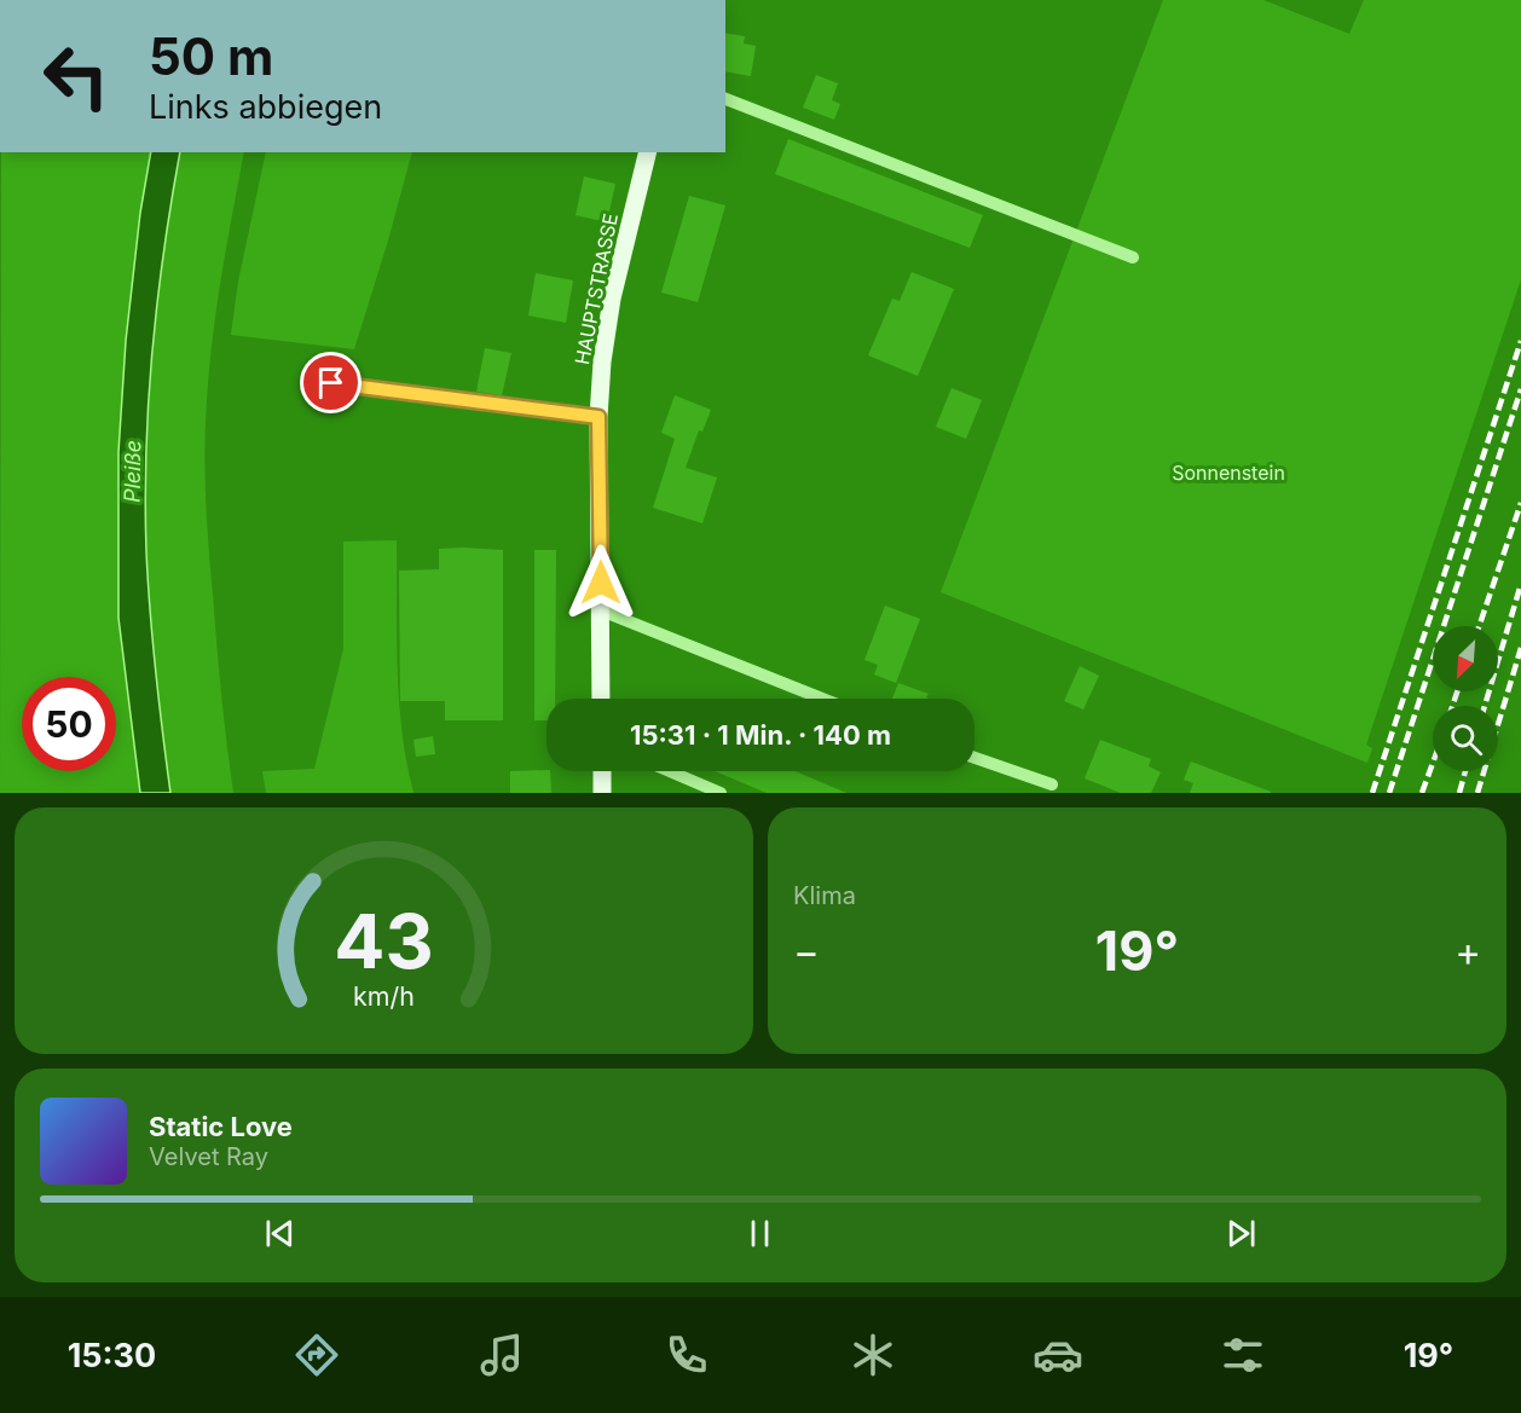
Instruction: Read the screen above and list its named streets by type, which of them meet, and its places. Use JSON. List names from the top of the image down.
{
  "streets": {
    "main road": ["HAUPTSTRASSE"]
  },
  "water": ["Pleiße"],
  "parks": ["Sonnenstein"],
  "north": "bottom left",
  "page": {
    "turn": ["50 m", "Links abbiegen"],
    "limit": "50",
    "trip": "15:31 · 1 Min. · 140 m",
    "tile": "Klima",
    "heat": ["−", "19°", "+"],
    "song": ["Static Love", "Velvet Ray"],
    "tabs": ["15:30", "19°"],
    "gauge": ["43", "km/h"]
  }
}
